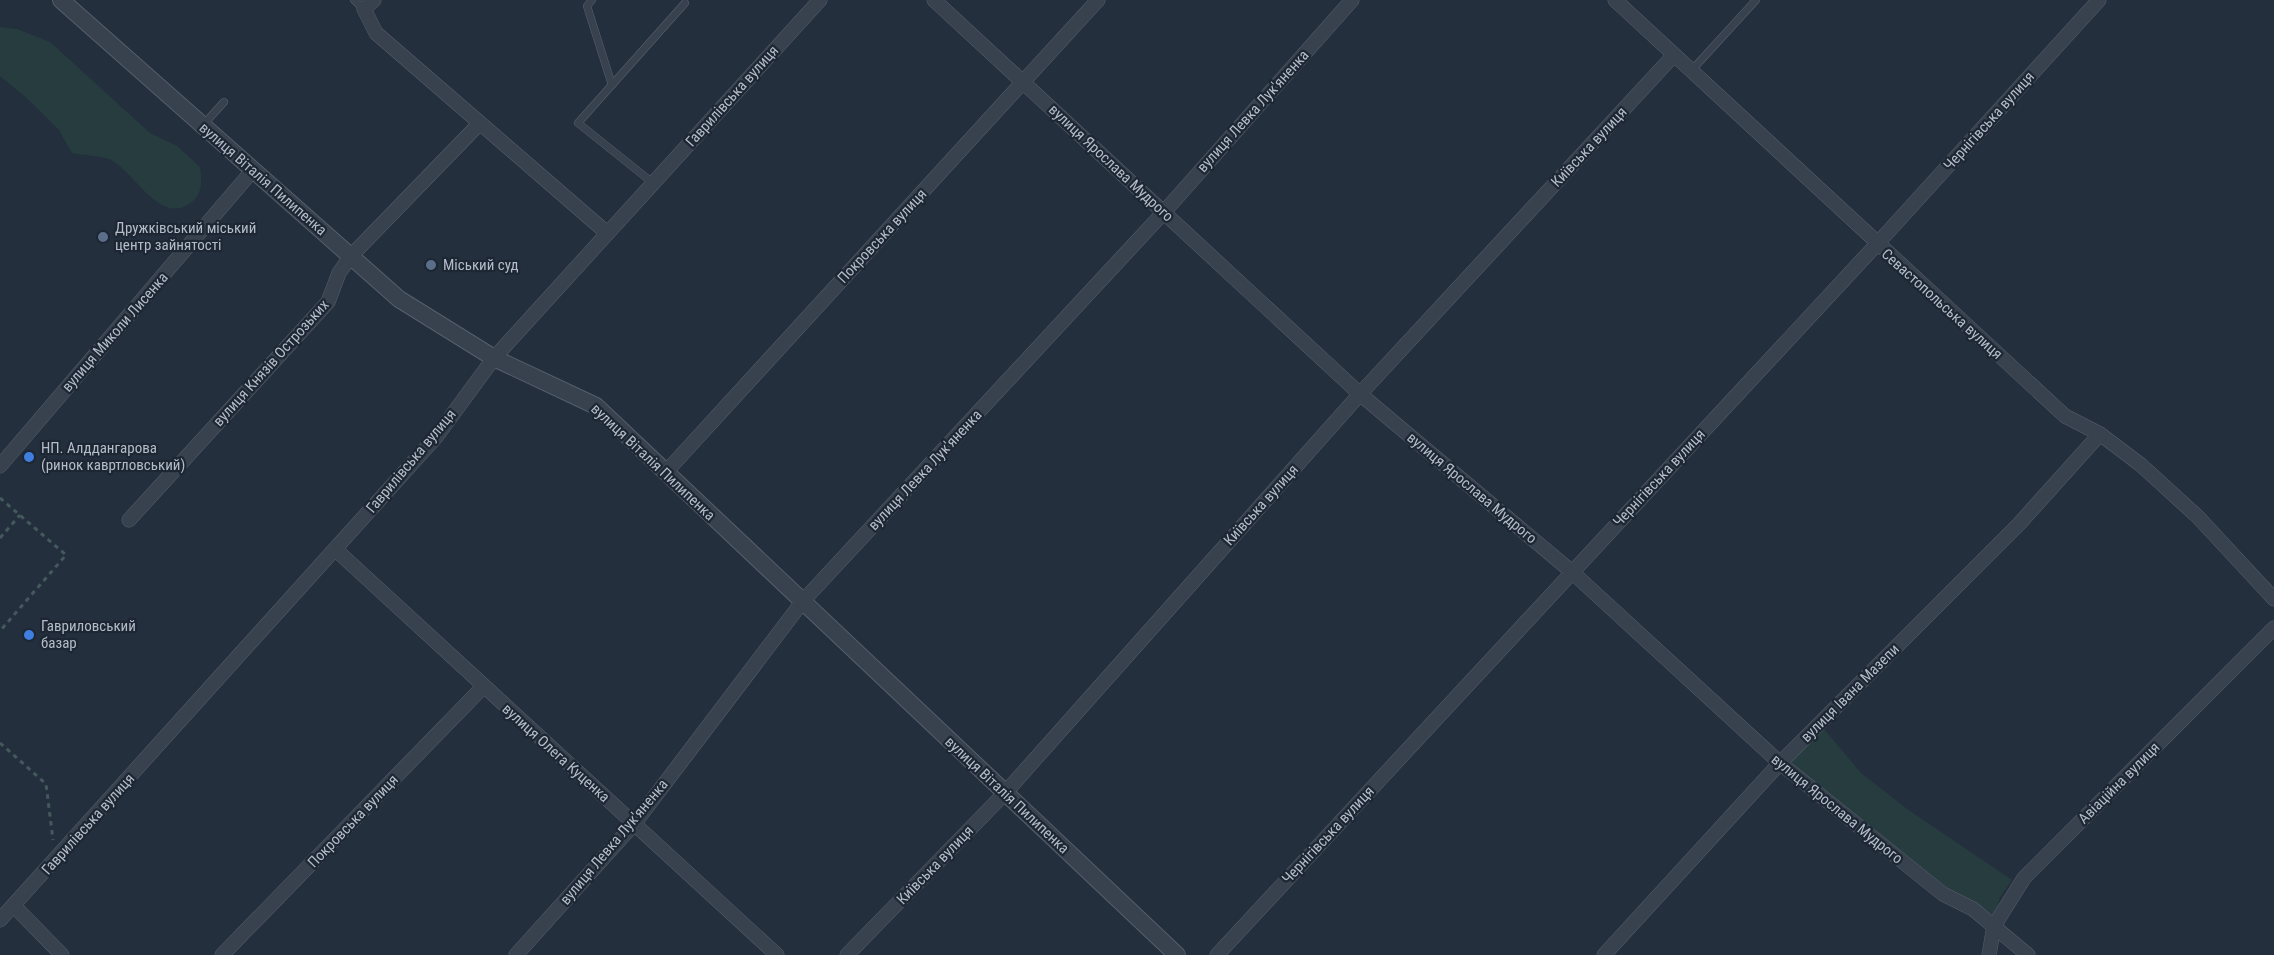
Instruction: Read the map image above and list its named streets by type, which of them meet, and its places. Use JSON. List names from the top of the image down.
{
  "streets": {
    "street": [
      "Гаврилівська вулиця",
      "вулиця Левка Лук'яненка",
      "Чернігівська вулиця",
      "Київська вулиця",
      "вулиця Ярослава Мудрого",
      "вулиця Віталія Пилипенка",
      "Покровська вулиця",
      "Севастопольська вулиця",
      "вулиця Миколи Лисенка",
      "вулиця Князів Острозьких",
      "вулиця Івана Мазепи",
      "вулиця Олега Куценка",
      "Авіаційна вулиця"
    ]
  },
  "crossings": [
    ["Гаврилівська вулиця", "вулиця Віталія Пилипенка"],
    ["Гаврилівська вулиця", "вулиця Олега Куценка"],
    ["вулиця Левка Лук'яненка", "вулиця Ярослава Мудрого"],
    ["вулиця Левка Лук'яненка", "вулиця Віталія Пилипенка"],
    ["вулиця Левка Лук'яненка", "вулиця Олега Куценка"],
    ["Чернігівська вулиця", "вулиця Ярослава Мудрого"],
    ["Чернігівська вулиця", "Севастопольська вулиця"],
    ["Київська вулиця", "вулиця Ярослава Мудрого"],
    ["Київська вулиця", "вулиця Віталія Пилипенка"],
    ["Київська вулиця", "Севастопольська вулиця"],
    ["вулиця Ярослава Мудрого", "Покровська вулиця"],
    ["вулиця Ярослава Мудрого", "вулиця Івана Мазепи"],
    ["вулиця Ярослава Мудрого", "Авіаційна вулиця"],
    ["вулиця Віталія Пилипенка", "Покровська вулиця"],
    ["вулиця Віталія Пилипенка", "вулиця Миколи Лисенка"],
    ["вулиця Віталія Пилипенка", "вулиця Князів Острозьких"],
    ["Покровська вулиця", "вулиця Олега Куценка"],
    ["Севастопольська вулиця", "вулиця Івана Мазепи"]
  ],
  "places": [
    "Дружківський міський центр зайнятості",
    "Міський суд",
    "НП. Алддангарова (ринок кавртловський)",
    "Гавриловський базар"
  ]
}
